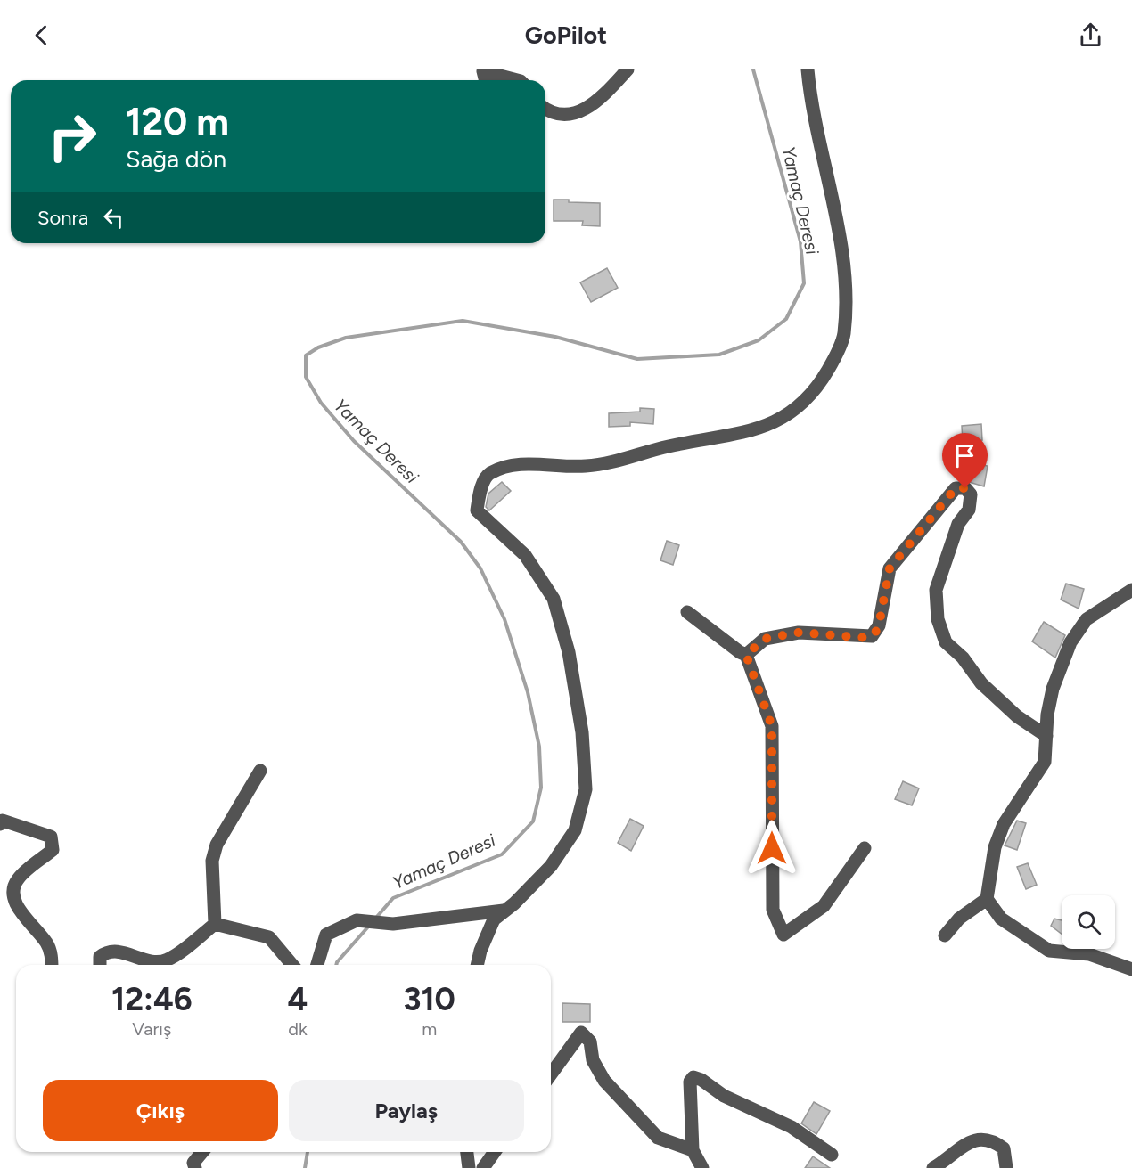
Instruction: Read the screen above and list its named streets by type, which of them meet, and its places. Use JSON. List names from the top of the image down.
{
  "water": ["Yamaç Deresi"],
  "page": {
    "header": "GoPilot",
    "turn": ["120 m", "Sağa dön"],
    "then": "Sonra",
    "eta": [
      "12:46",
      "Varış",
      "4",
      "dk",
      "310",
      "m"
    ],
    "buttons": ["Çıkış", "Paylaş"]
  }
}
